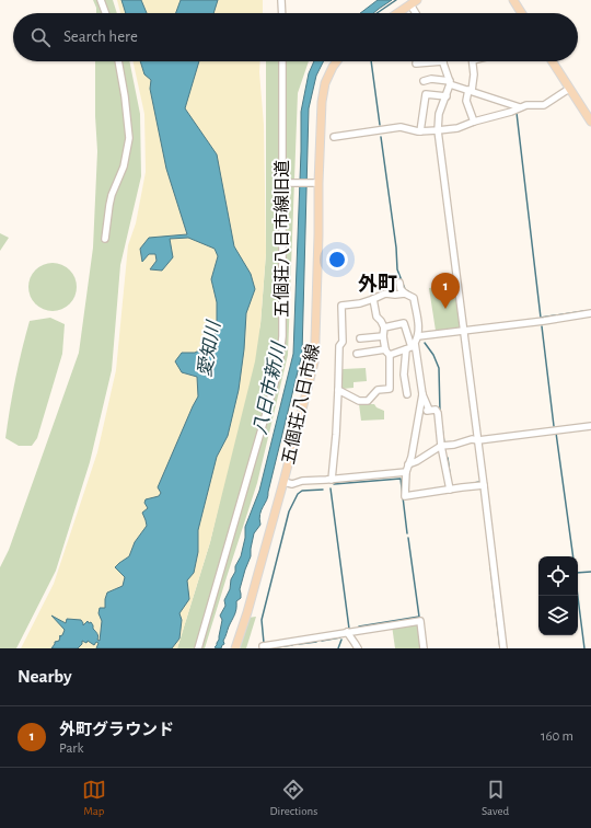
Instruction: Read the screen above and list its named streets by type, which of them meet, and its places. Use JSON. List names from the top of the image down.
{
  "streets": {
    "main road": ["五個荘八日市線"],
    "street": ["五個荘八日市線旧道"]
  },
  "districts": ["外町"],
  "water": ["愛知川", "八日市新川"],
  "page": {
    "search": "Search here",
    "pins": "1",
    "heading": "Nearby",
    "list": [
      {
        "mark": "1",
        "name": "外町グラウンド",
        "note": "Park",
        "value": "160 m"
      }
    ],
    "nav": ["Map", "Directions", "Saved"]
  }
}
